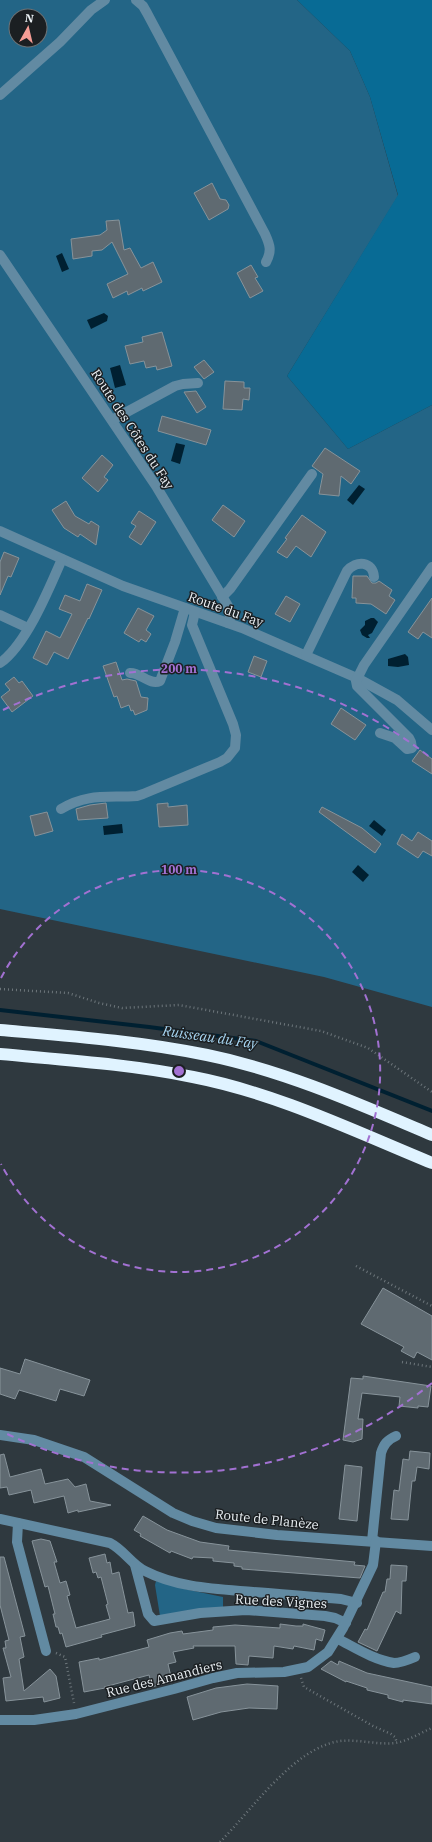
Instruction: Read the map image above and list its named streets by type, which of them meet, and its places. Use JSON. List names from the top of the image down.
{
  "streets": {
    "street": [
      "Route des Côtes du Fay",
      "Route du Fay",
      "Route de Planèze",
      "Rue des Vignes",
      "Rue des Amandiers"
    ]
  },
  "crossings": [
    ["Route des Côtes du Fay", "Route du Fay"],
    ["Route de Planèze", "Rue des Amandiers"],
    ["Rue des Vignes", "Rue des Amandiers"]
  ],
  "water": ["Ruisseau du Fay"],
  "north": "top",
  "rings": ["200 m", "100 m"]
}
